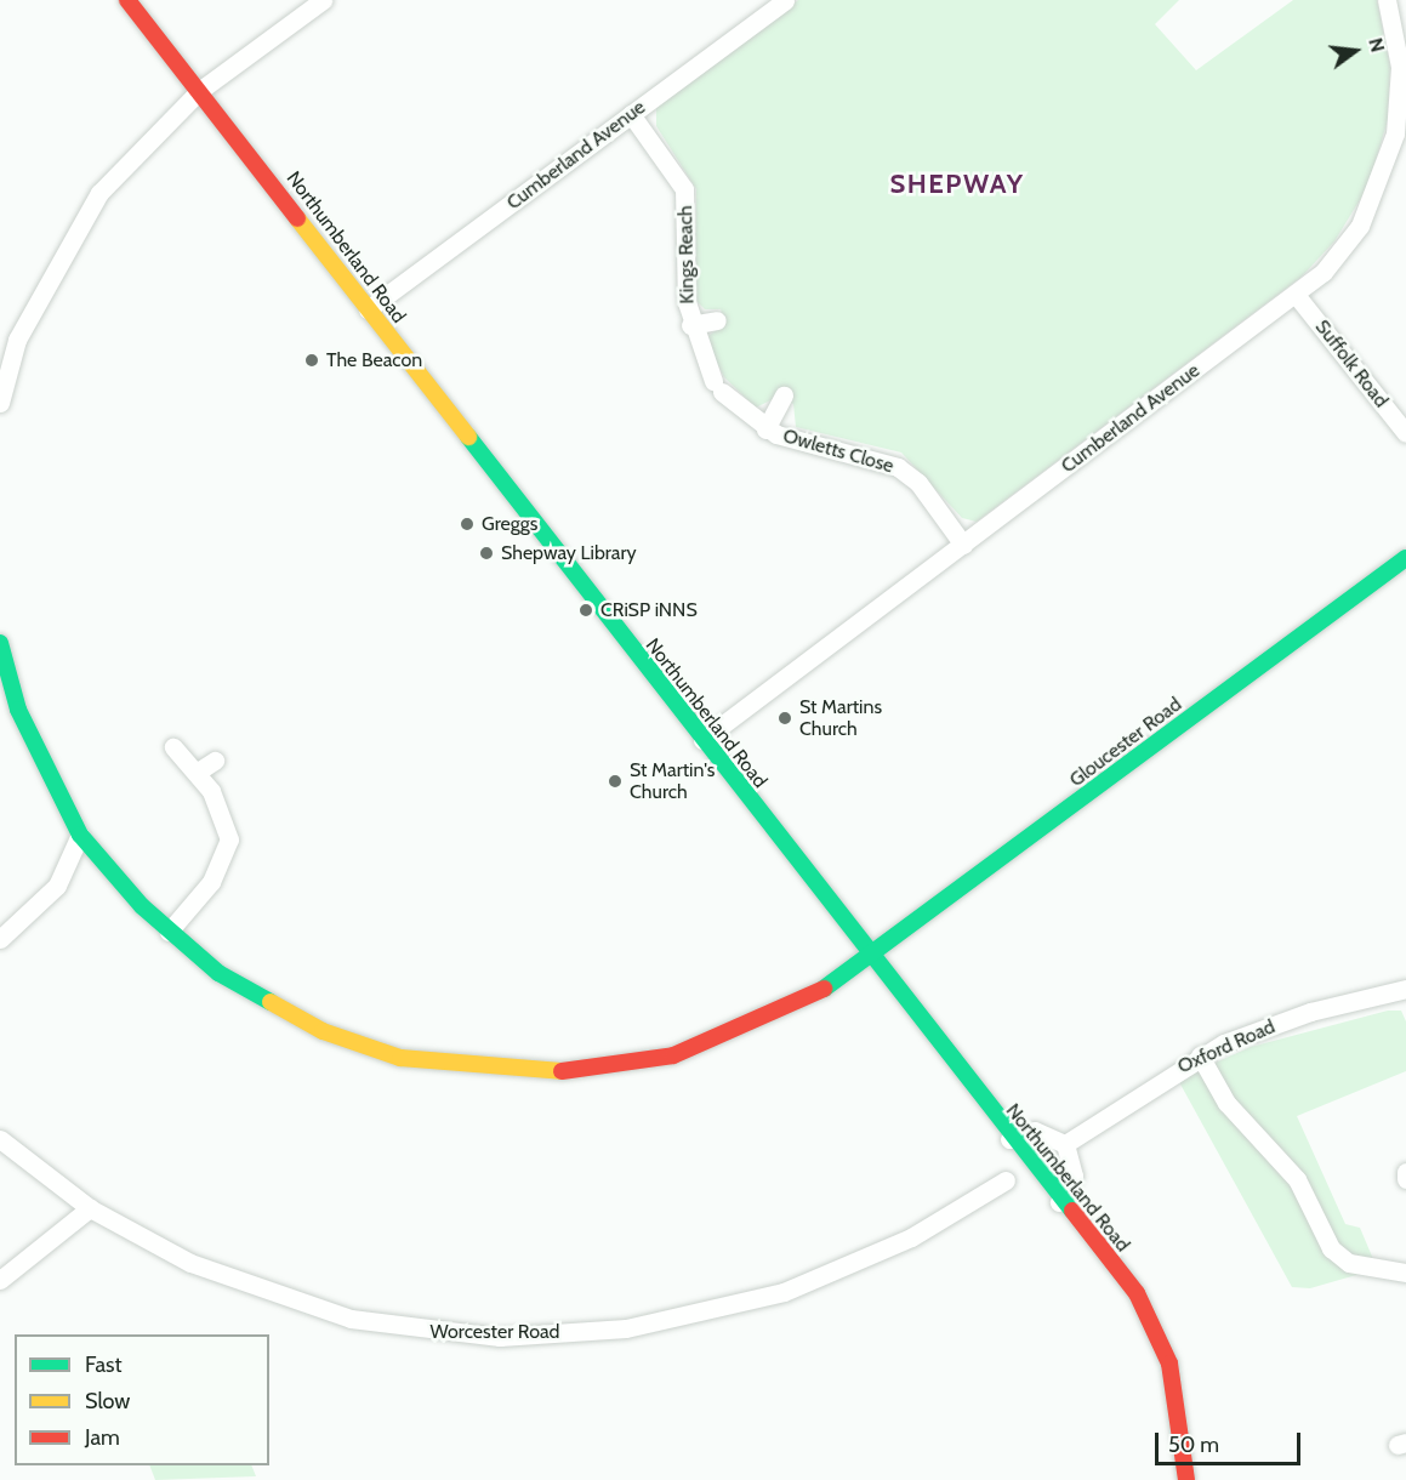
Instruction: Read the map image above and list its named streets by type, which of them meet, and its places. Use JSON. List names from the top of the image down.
{
  "streets": {
    "street": [
      "Cumberland Avenue",
      "Northumberland Road",
      "Kings Reach",
      "Suffolk Road",
      "Owletts Close",
      "Gloucester Road",
      "Oxford Road",
      "Worcester Road"
    ]
  },
  "crossings": [
    ["Cumberland Avenue", "Northumberland Road"],
    ["Cumberland Avenue", "Kings Reach"],
    ["Cumberland Avenue", "Suffolk Road"],
    ["Cumberland Avenue", "Owletts Close"],
    ["Northumberland Road", "Gloucester Road"],
    ["Kings Reach", "Owletts Close"]
  ],
  "districts": ["SHEPWAY"],
  "places": [
    "The Beacon",
    "Greggs",
    "Shepway Library",
    "CRiSP iNNS",
    "St Martins Church",
    "St Martin's Church"
  ],
  "legend": ["Fast", "Slow", "Jam"],
  "scale_bar": "50 m",
  "north": "right"
}
